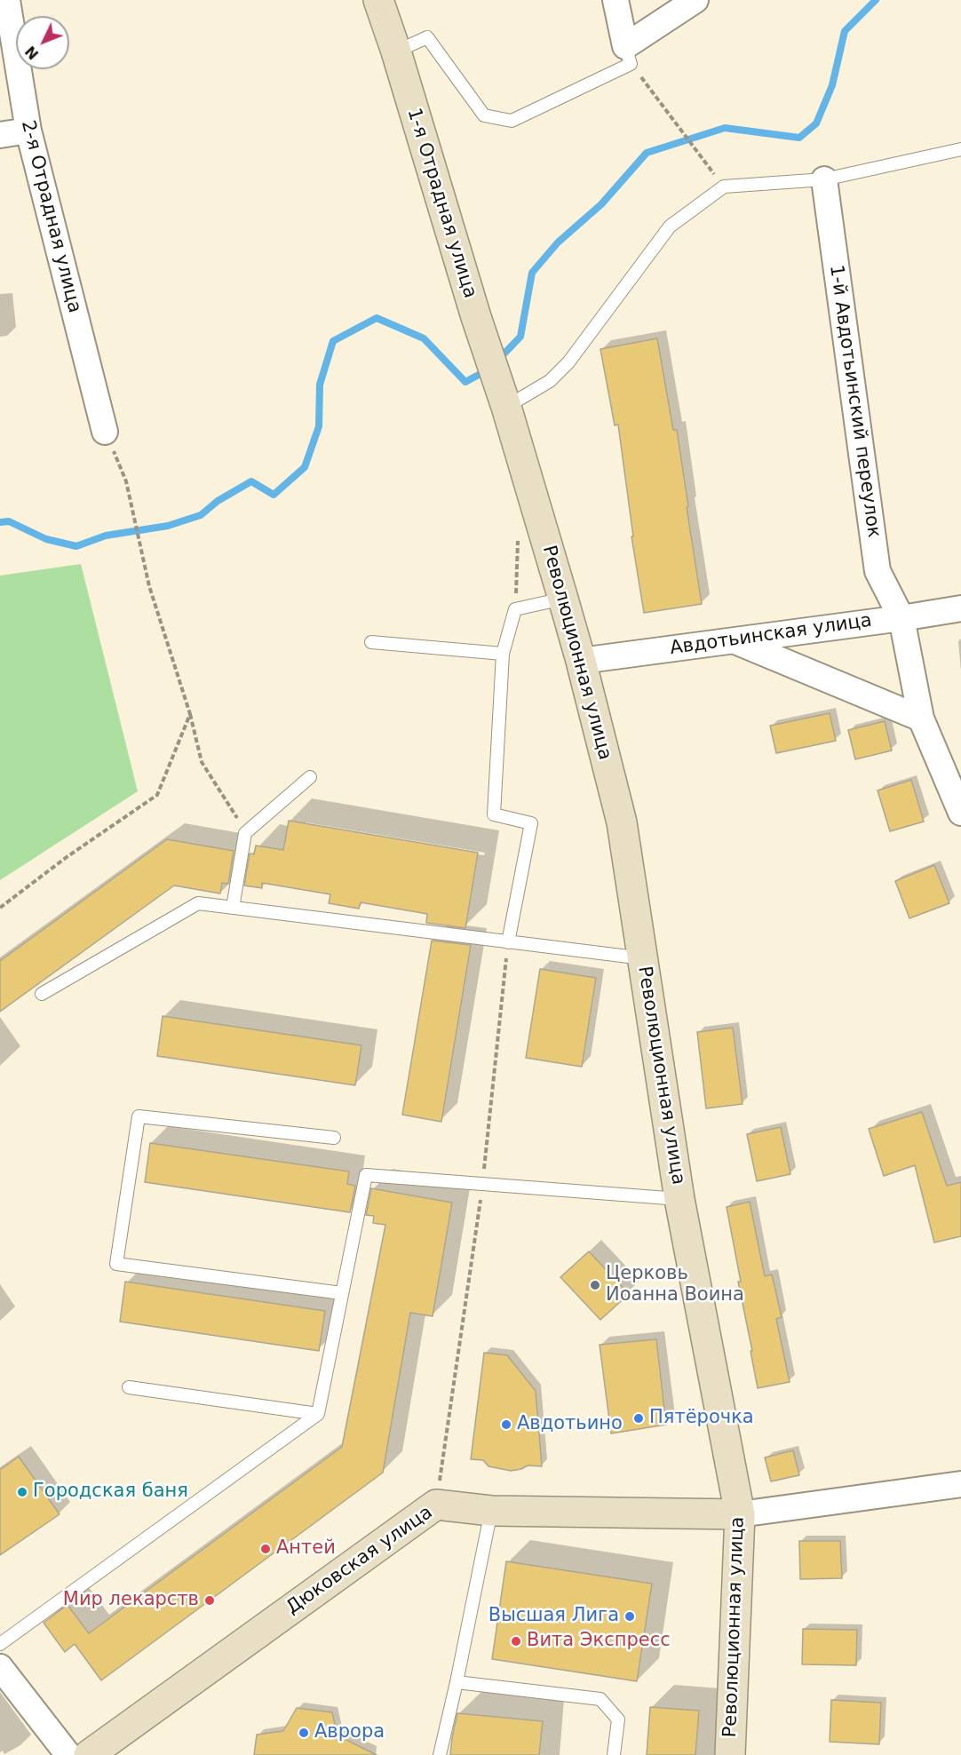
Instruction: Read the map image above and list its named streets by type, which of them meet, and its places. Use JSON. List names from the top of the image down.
{
  "streets": {
    "main road": ["1-я Отрадная улица", "Революционная улица", "Дюковская улица"],
    "street": ["2-я Отрадная улица", "1-й Авдотьинский переулок", "Авдотьинская улица"]
  },
  "crossings": [
    ["1-я Отрадная улица", "Революционная улица"],
    ["1-й Авдотьинский переулок", "Авдотьинская улица"],
    ["Авдотьинская улица", "Революционная улица"],
    ["Революционная улица", "Дюковская улица"]
  ],
  "places": [
    "Церковь Иоанна Воина",
    "Пятёрочка",
    "Авдотьино",
    "Городская баня",
    "Антей",
    "Мир лекарств",
    "Высшая Лига",
    "Вита Экспресс",
    "Аврора"
  ],
  "north": "bottom left"
}
